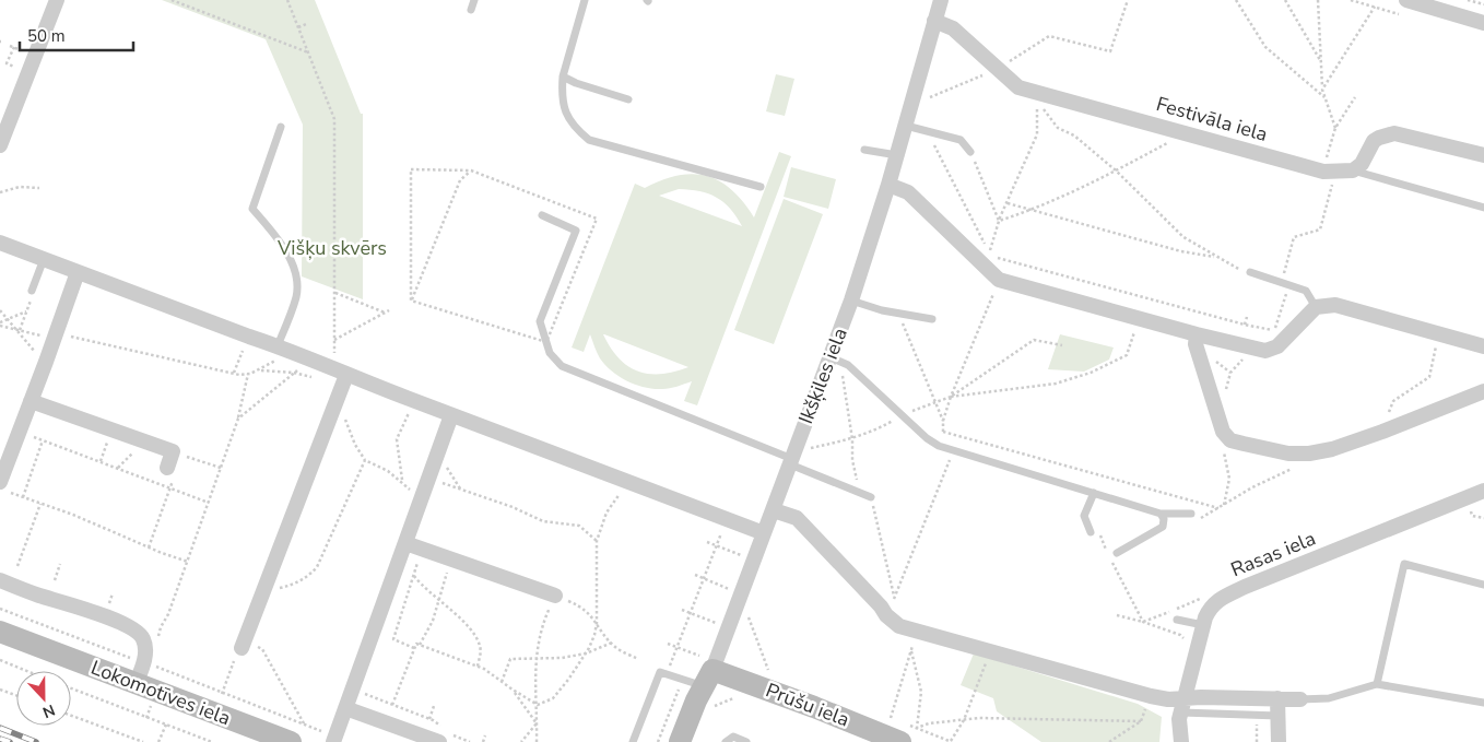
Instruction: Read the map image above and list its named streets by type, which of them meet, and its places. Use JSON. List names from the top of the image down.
{
  "streets": {
    "street": [
      "Festivāla iela",
      "Ikšķiles iela",
      "Rasas iela",
      "Lokomotīves iela",
      "Prūšu iela"
    ]
  },
  "crossings": [
    ["Festivāla iela", "Ikšķiles iela"],
    ["Ikšķiles iela", "Prūšu iela"]
  ],
  "parks": ["Višķu skvērs"],
  "scale_bar": "50 m",
  "north": "bottom"
}
